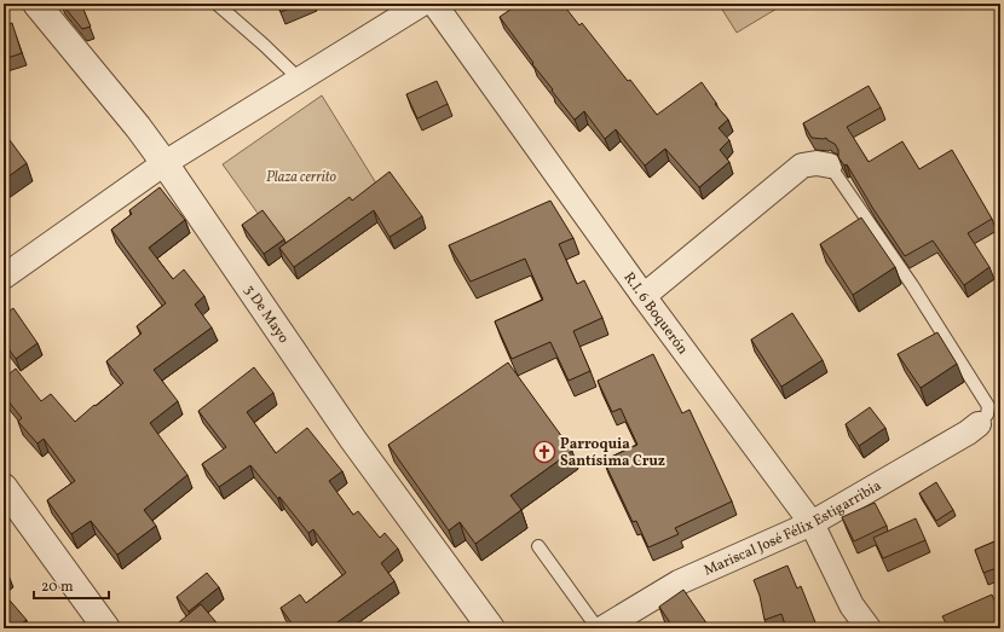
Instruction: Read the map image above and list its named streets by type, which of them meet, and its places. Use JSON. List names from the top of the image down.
{
  "streets": {
    "street": ["3 De Mayo", "R.I. 6 Boquerón", "Mariscal José Félix Estigarribia"]
  },
  "crossings": [
    ["R.I. 6 Boquerón", "Mariscal José Félix Estigarribia"]
  ],
  "parks": ["Plaza cerrito"],
  "places": {
    "church": ["Parroquia Santísima Cruz"]
  },
  "scale_bar": "20 m"
}
